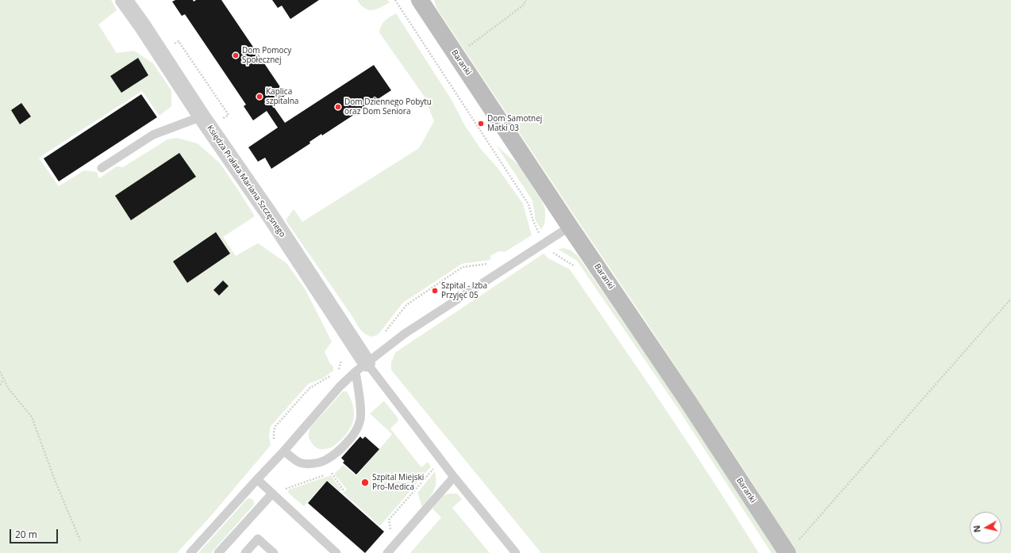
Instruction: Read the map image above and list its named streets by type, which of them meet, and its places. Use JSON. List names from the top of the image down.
{
  "streets": {
    "street": ["Baranki", "Księdza Prałata Mariana Szczęsnego"]
  },
  "places": [
    "Dom Pomocy Społecznej",
    "Kaplica szpitalna",
    "Dom Dziennego Pobytu oraz Dom Seniora",
    "Dom Samotnej Matki 03",
    "Szpital - Izba Przyjęć 05",
    "Szpital Miejski Pro-Medica"
  ],
  "scale_bar": "20 m",
  "north": "left"
}
